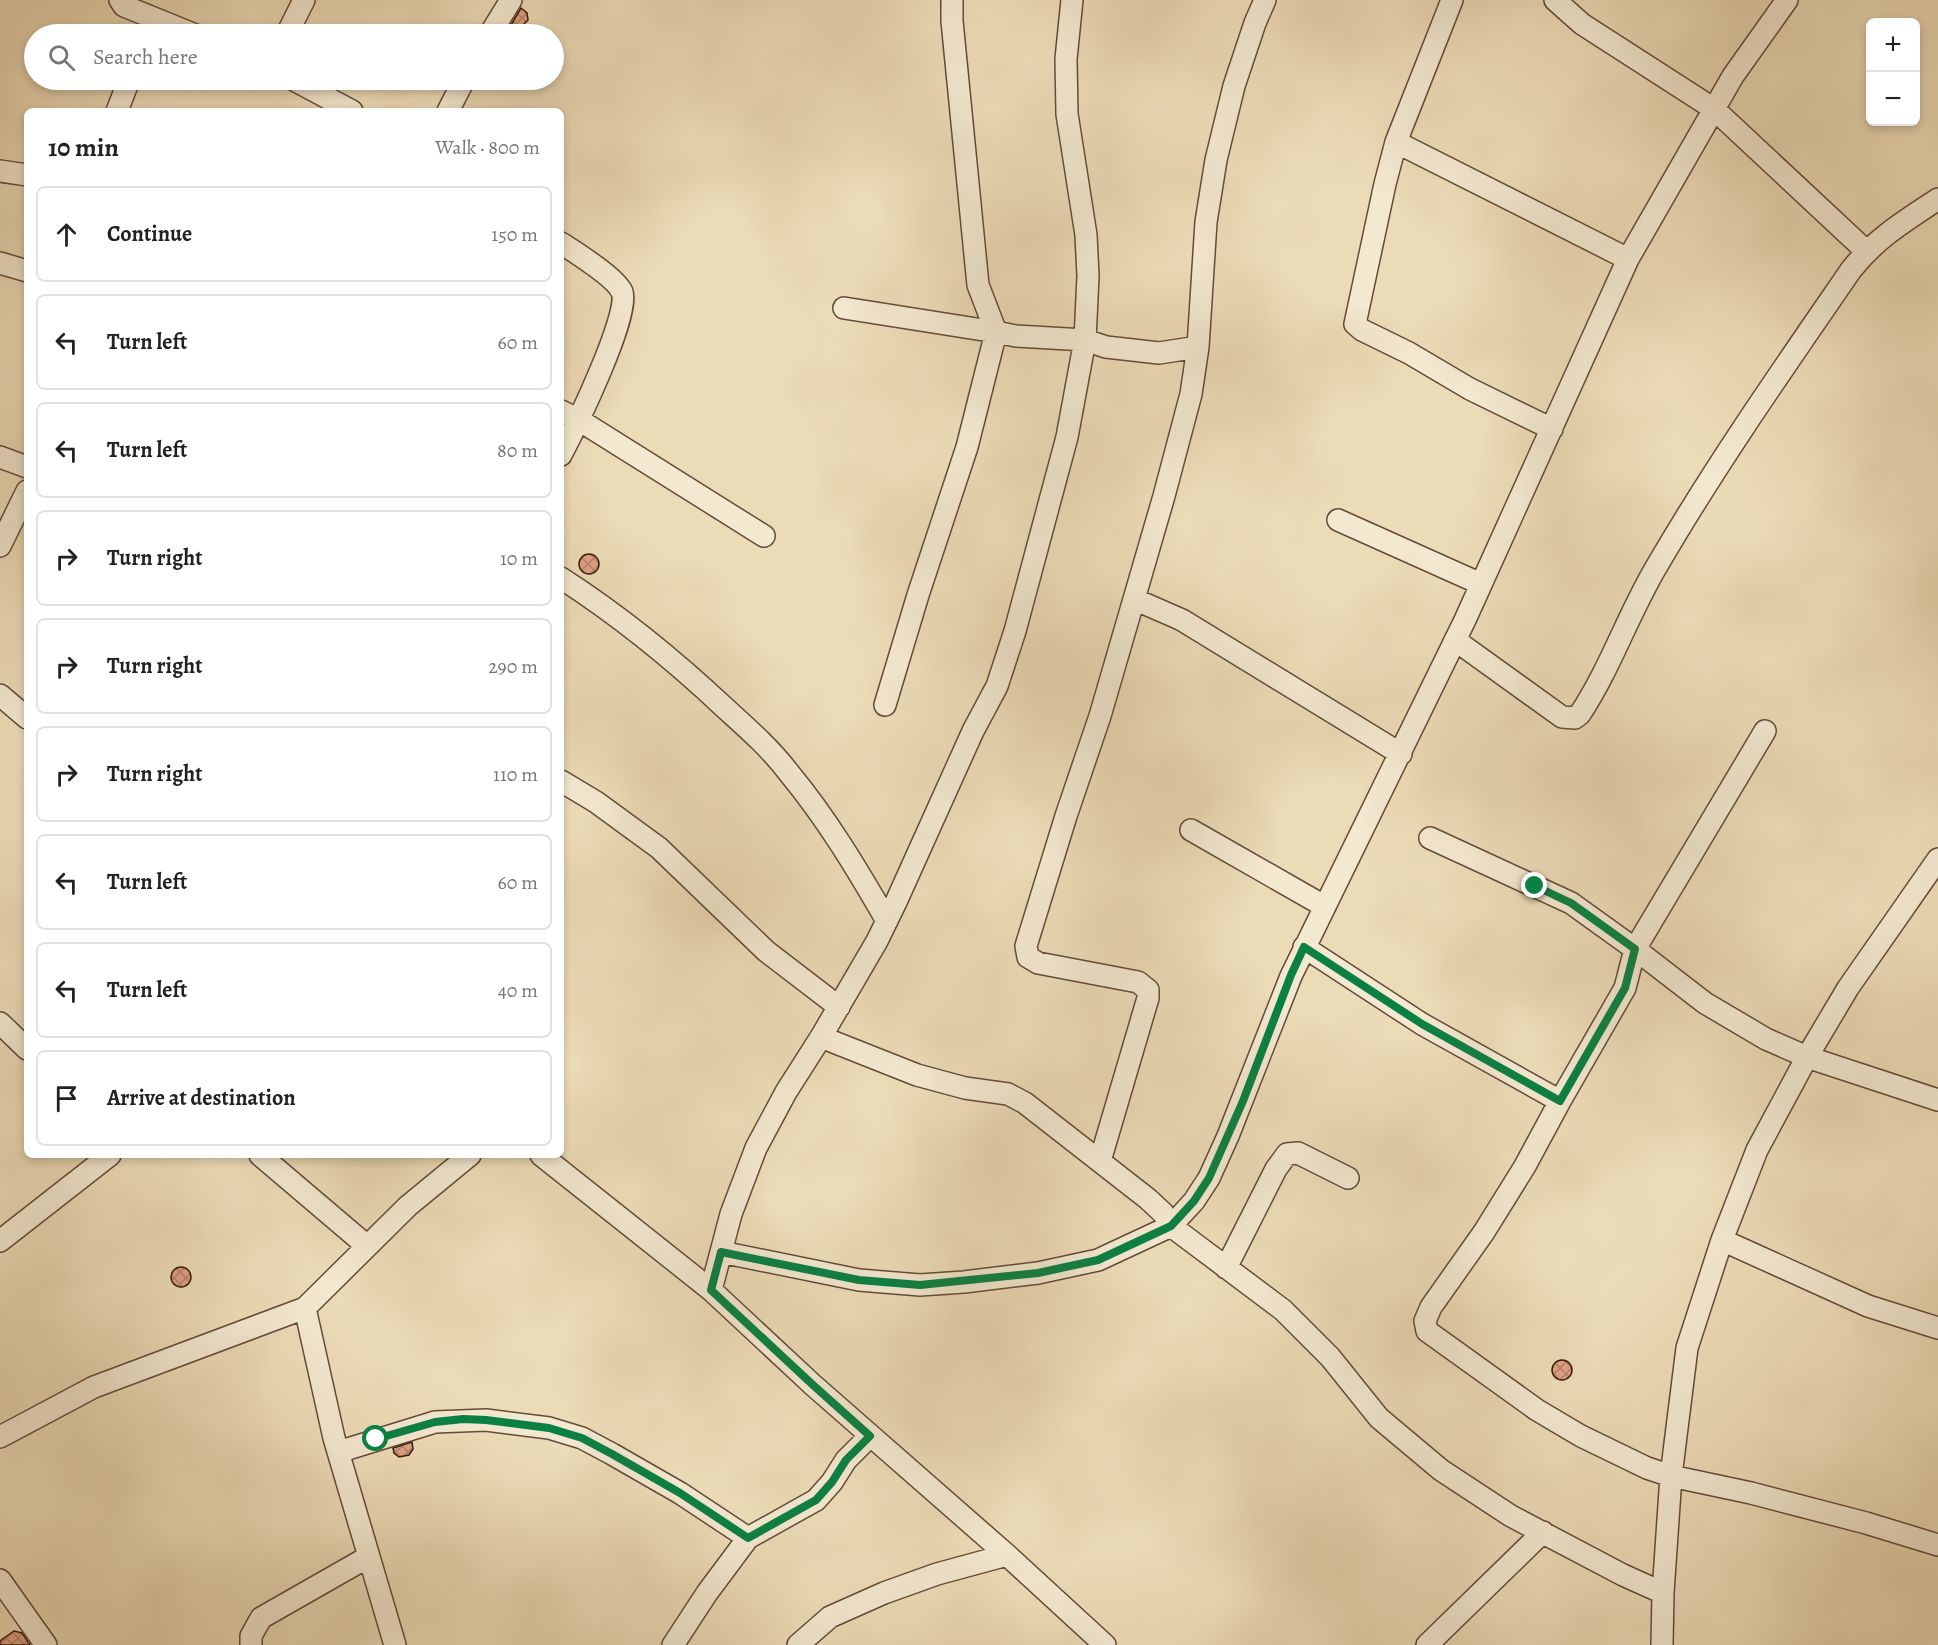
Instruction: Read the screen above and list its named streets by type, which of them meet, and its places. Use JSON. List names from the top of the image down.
{
  "page": {
    "map_buttons": ["+", "−"],
    "search": "Search here",
    "heading": ["10 min", "Walk · 800 m"],
    "list": [
      ["Continue", "150 m"],
      ["Turn left", "60 m"],
      ["Turn left", "80 m"],
      ["Turn right", "10 m"],
      ["Turn right", "290 m"],
      ["Turn right", "110 m"],
      ["Turn left", "60 m"],
      ["Turn left", "40 m"],
      "Arrive at destination"
    ]
  }
}
